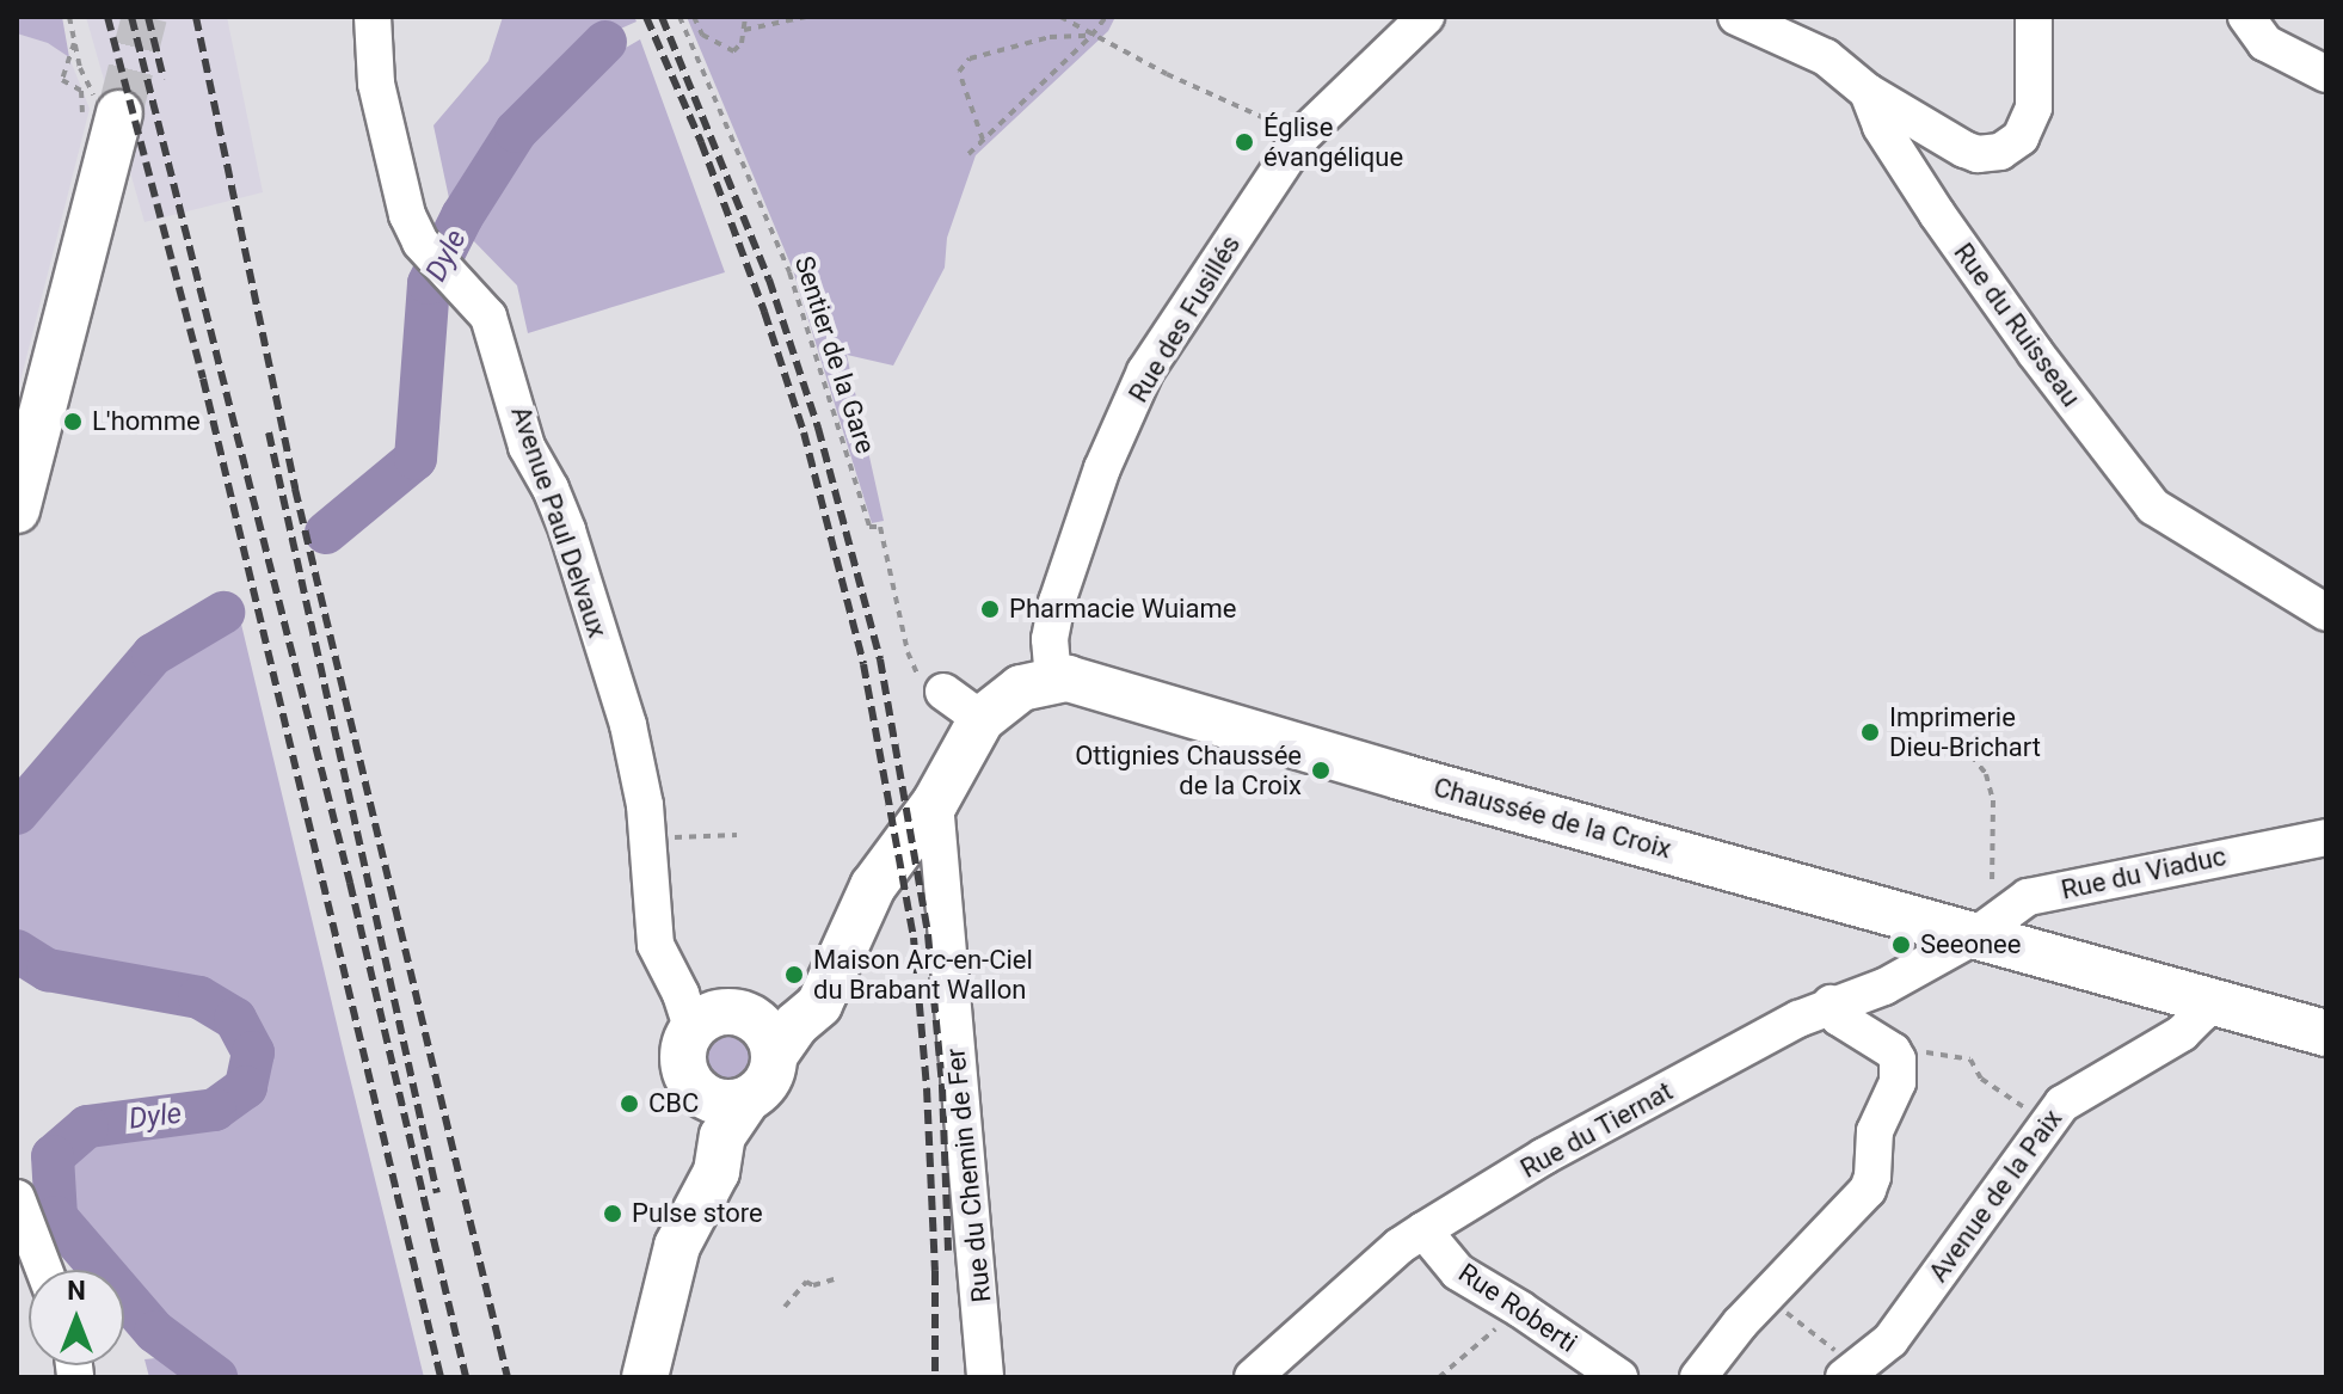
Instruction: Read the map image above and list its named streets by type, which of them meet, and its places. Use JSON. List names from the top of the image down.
{
  "streets": {
    "main road": ["Chaussée de la Croix"],
    "street": [
      "Rue des Fusillés",
      "Rue du Ruisseau",
      "Avenue Paul Delvaux",
      "Rue du Viaduc",
      "Rue du Tiernat",
      "Rue du Chemin de Fer",
      "Avenue de la Paix",
      "Rue Roberti"
    ],
    "path": ["Sentier de la Gare"]
  },
  "crossings": [
    ["Rue des Fusillés", "Chaussée de la Croix"],
    ["Chaussée de la Croix", "Rue du Viaduc"],
    ["Chaussée de la Croix", "Rue du Tiernat"],
    ["Chaussée de la Croix", "Avenue de la Paix"],
    ["Rue du Viaduc", "Rue du Tiernat"],
    ["Rue du Tiernat", "Rue Roberti"]
  ],
  "water": ["Dyle"],
  "places": [
    "Église évangélique",
    "L'homme",
    "Pharmacie Wuiame",
    "Imprimerie Dieu-Brichart",
    "Ottignies Chaussée de la Croix",
    "Seeonee",
    "Maison Arc-en-Ciel du Brabant Wallon",
    "CBC",
    "Pulse store"
  ],
  "north": "top"
}
